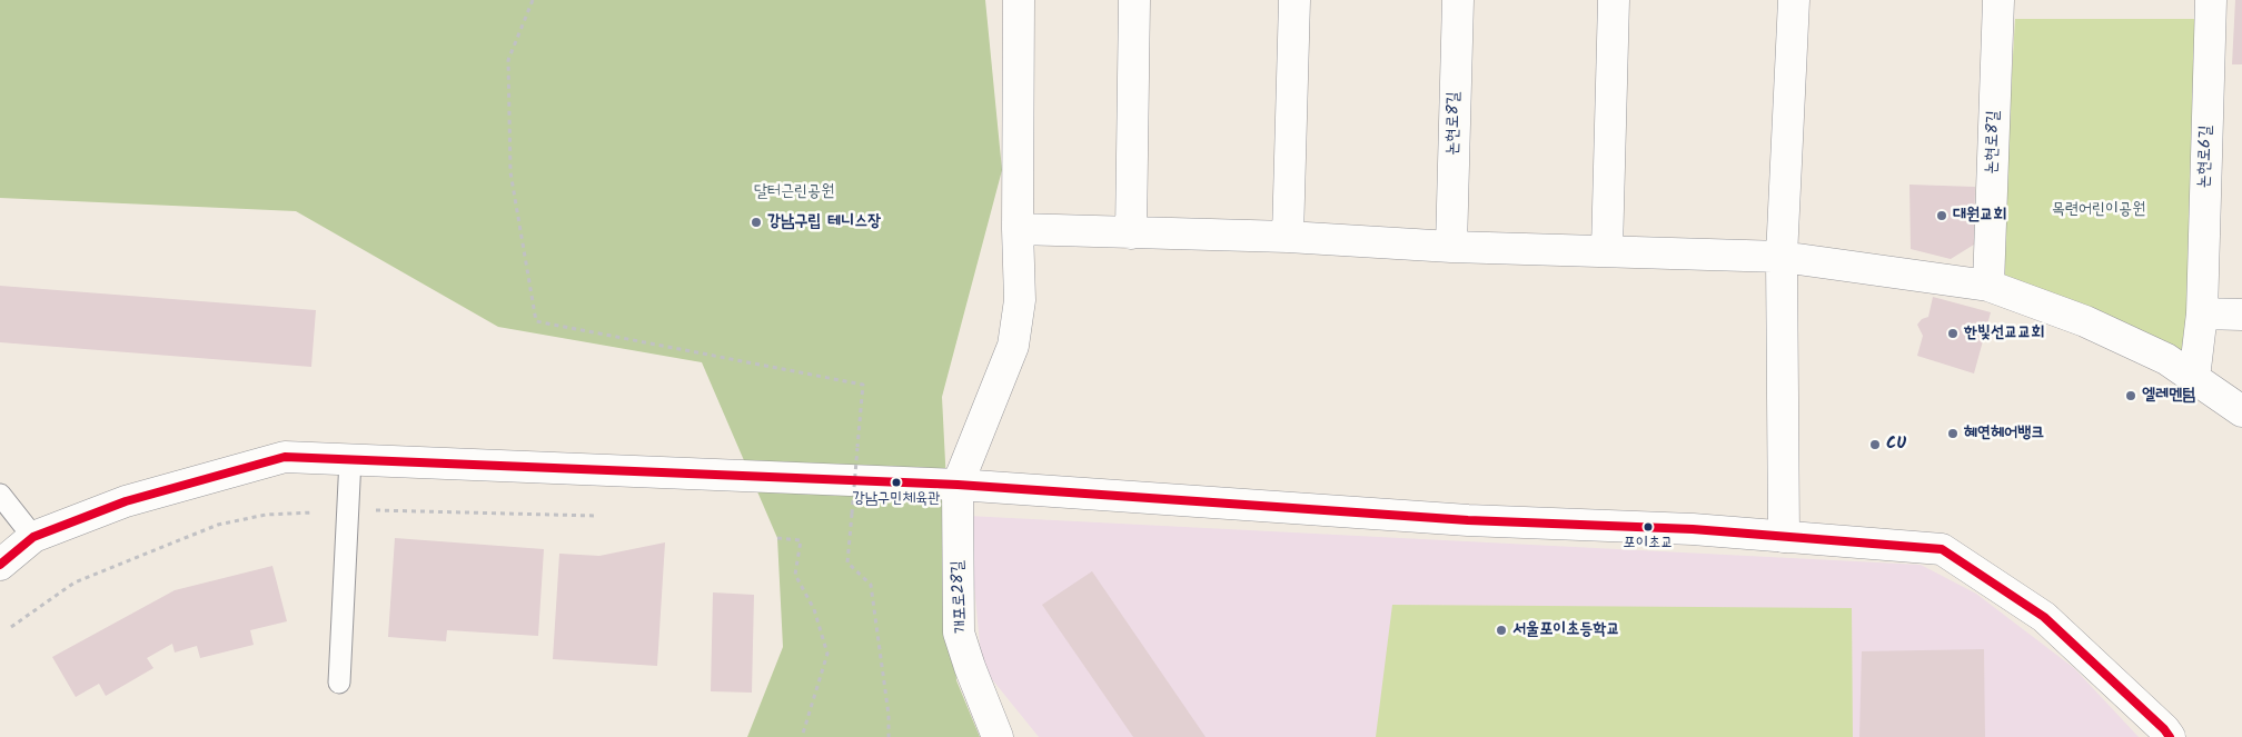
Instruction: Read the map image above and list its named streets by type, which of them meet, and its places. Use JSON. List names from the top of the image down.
{
  "streets": {
    "street": ["논현로8길", "논현로6길", "개포로28길"]
  },
  "parks": ["달터근린공원", "목련어린이공원"],
  "places": [
    "대원교회",
    "강남구립 테니스장",
    "한빛선교교회",
    "엘레멘텀",
    "혜연헤어뱅크",
    "CU",
    "강남구민체육관",
    "포이초교",
    "서울포이초등학교"
  ]
}
